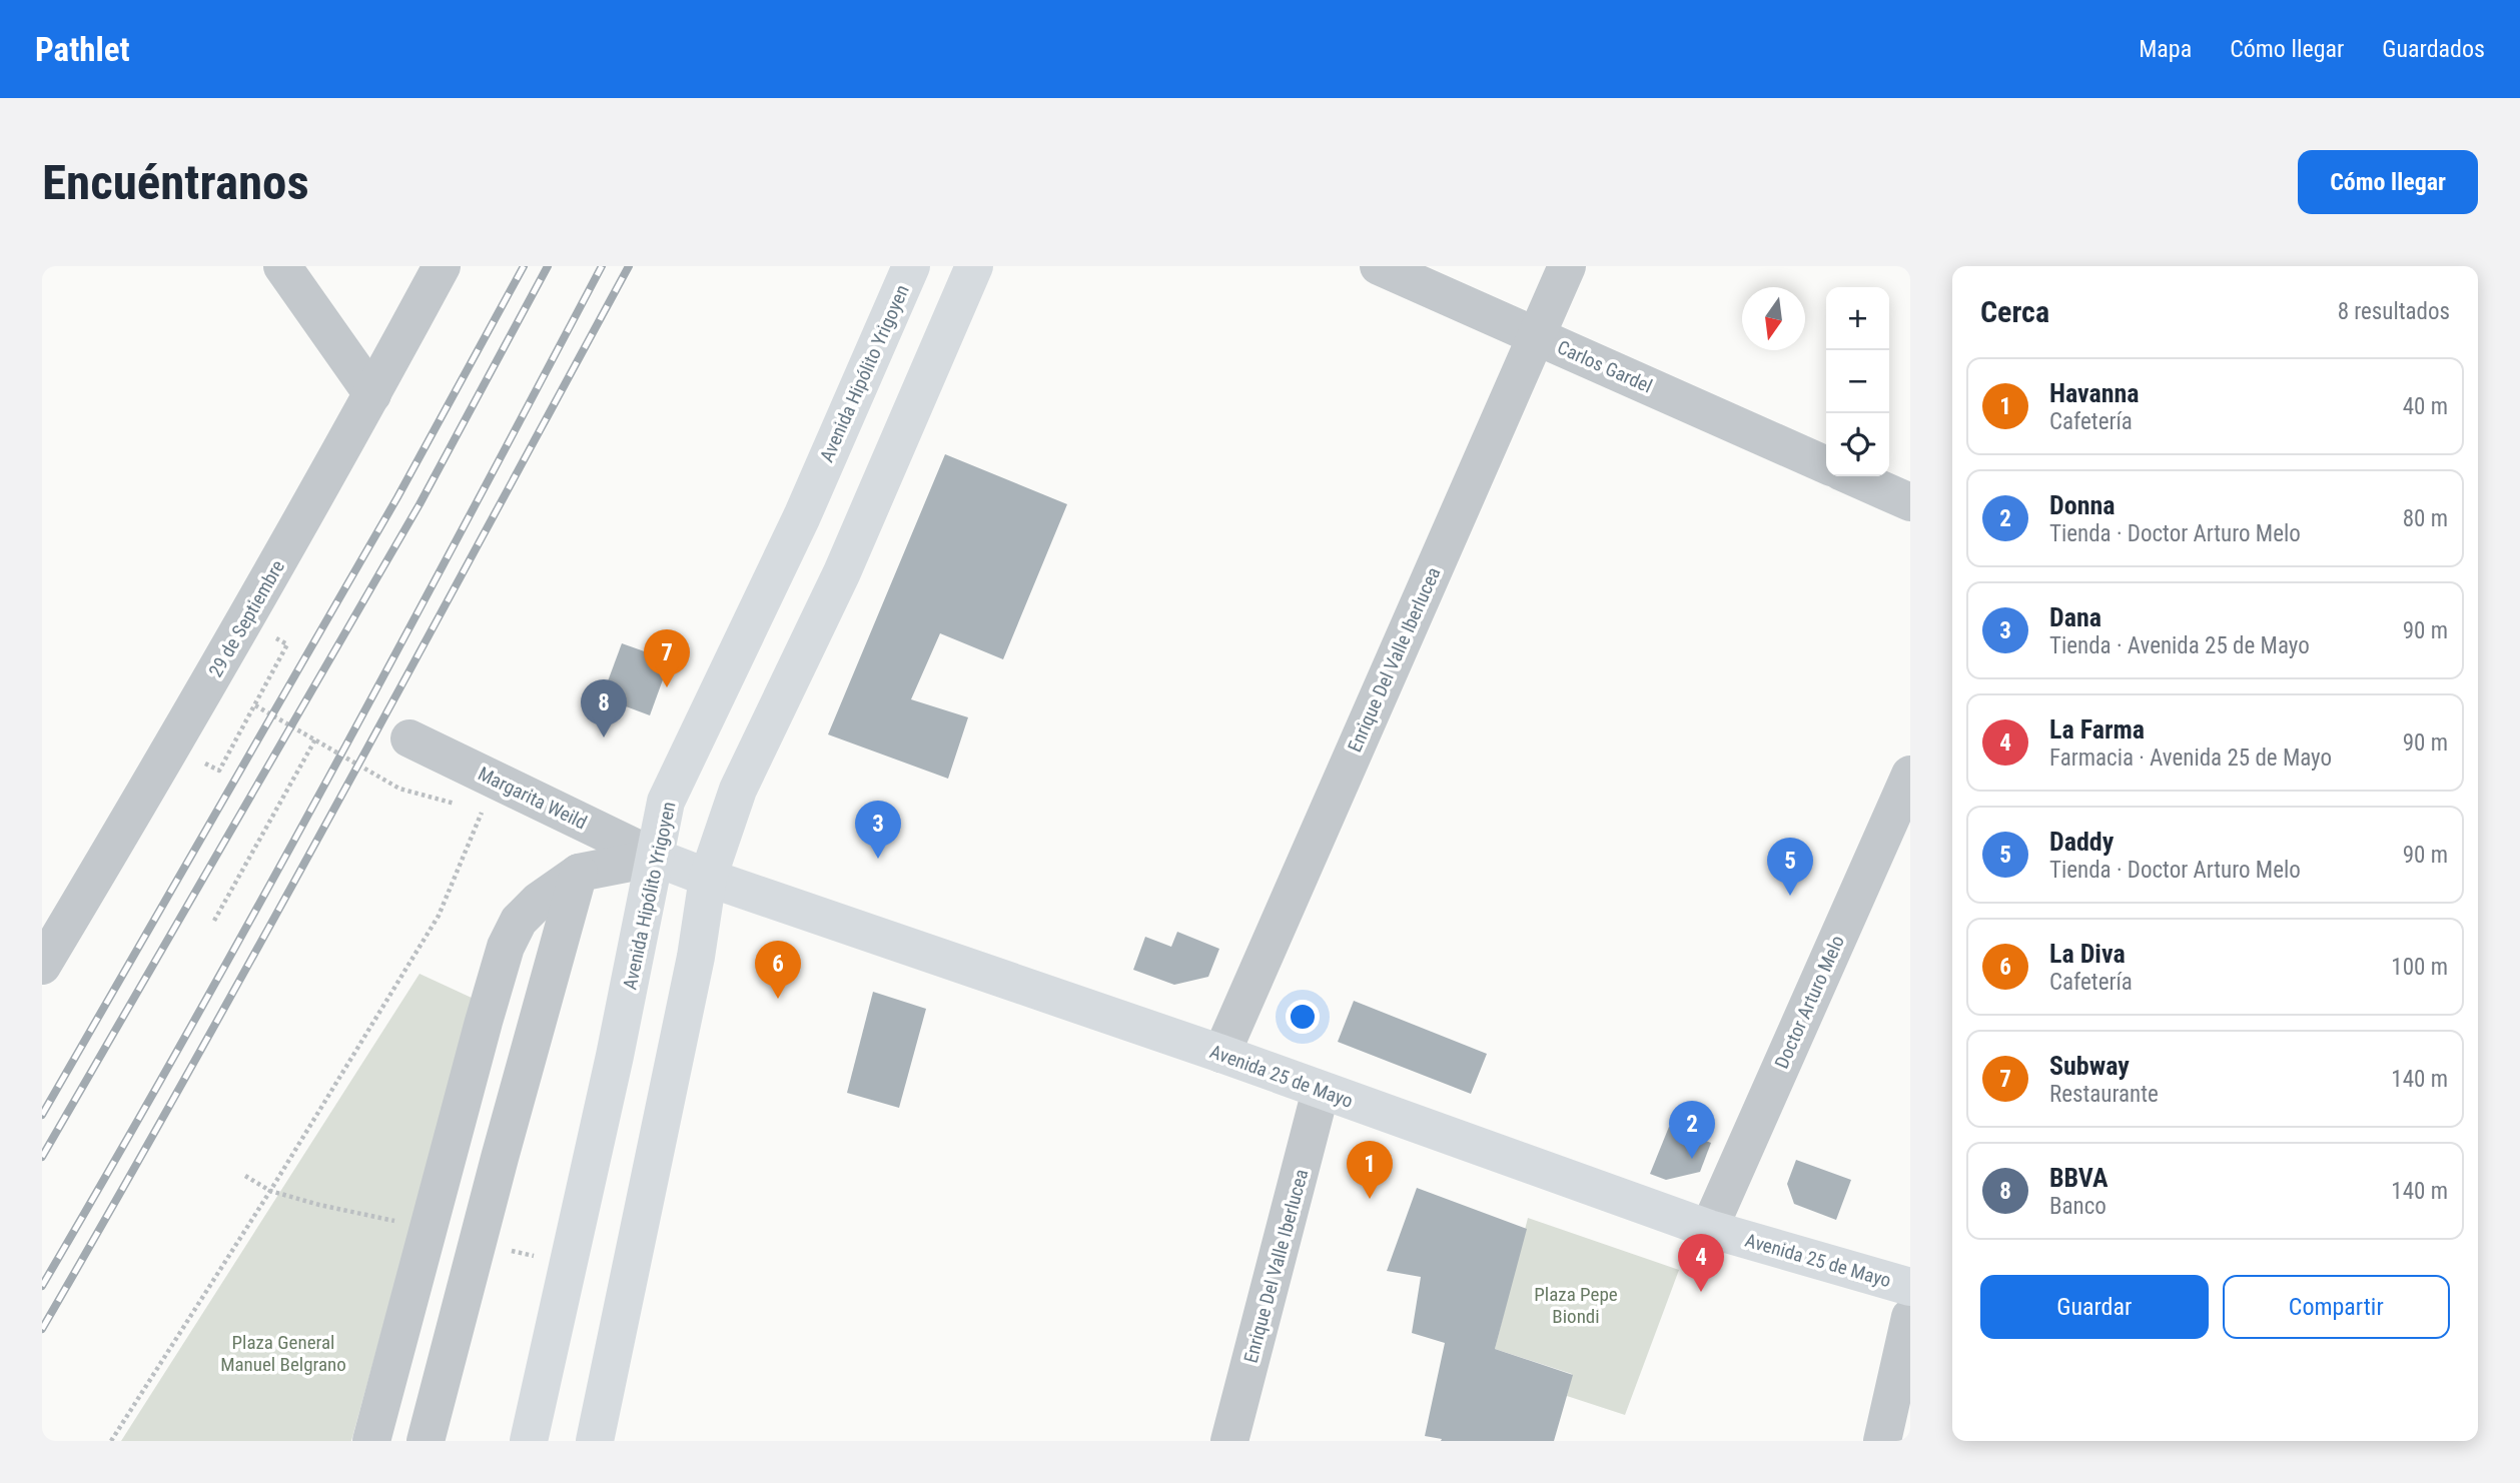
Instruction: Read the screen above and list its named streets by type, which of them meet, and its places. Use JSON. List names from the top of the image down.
{
  "streets": {
    "main road": ["Avenida Hipólito Yrigoyen", "Avenida 25 de Mayo"],
    "street": [
      "Carlos Gardel",
      "29 de Septiembre",
      "Enrique Del Valle Iberlucea",
      "Margarita Weild",
      "Doctor Arturo Melo"
    ]
  },
  "crossings": [
    ["Carlos Gardel", "Enrique Del Valle Iberlucea"],
    ["Avenida Hipólito Yrigoyen", "Margarita Weild"],
    ["Avenida Hipólito Yrigoyen", "Avenida 25 de Mayo"],
    ["Enrique Del Valle Iberlucea", "Avenida 25 de Mayo"],
    ["Margarita Weild", "Avenida 25 de Mayo"],
    ["Doctor Arturo Melo", "Avenida 25 de Mayo"]
  ],
  "parks": ["Plaza Pepe Biondi", "Plaza General Manuel Belgrano"],
  "north": "bottom",
  "page": {
    "header": "Pathlet",
    "nav": ["Mapa", "Cómo llegar", "Guardados"],
    "buttons": [
      "Cómo llegar",
      ["Guardar", "Compartir"]
    ],
    "title": "Encuéntranos",
    "heading": ["Cerca", "8 resultados"],
    "map_buttons": ["+", "−"],
    "list": [
      {
        "mark": "1",
        "name": "Havanna",
        "note": "Cafetería",
        "value": "40 m"
      },
      {
        "mark": "2",
        "name": "Donna",
        "note": "Tienda · Doctor Arturo Melo",
        "value": "80 m"
      },
      {
        "mark": "3",
        "name": "Dana",
        "note": "Tienda · Avenida 25 de Mayo",
        "value": "90 m"
      },
      {
        "mark": "4",
        "name": "La Farma",
        "note": "Farmacia · Avenida 25 de Mayo",
        "value": "90 m"
      },
      {
        "mark": "5",
        "name": "Daddy",
        "note": "Tienda · Doctor Arturo Melo",
        "value": "90 m"
      },
      {
        "mark": "6",
        "name": "La Diva",
        "note": "Cafetería",
        "value": "100 m"
      },
      {
        "mark": "7",
        "name": "Subway",
        "note": "Restaurante",
        "value": "140 m"
      },
      {
        "mark": "8",
        "name": "BBVA",
        "note": "Banco",
        "value": "140 m"
      }
    ],
    "pins": [
      "7",
      "8",
      "3",
      "5",
      "6",
      "2",
      "1",
      "4"
    ]
  }
}
